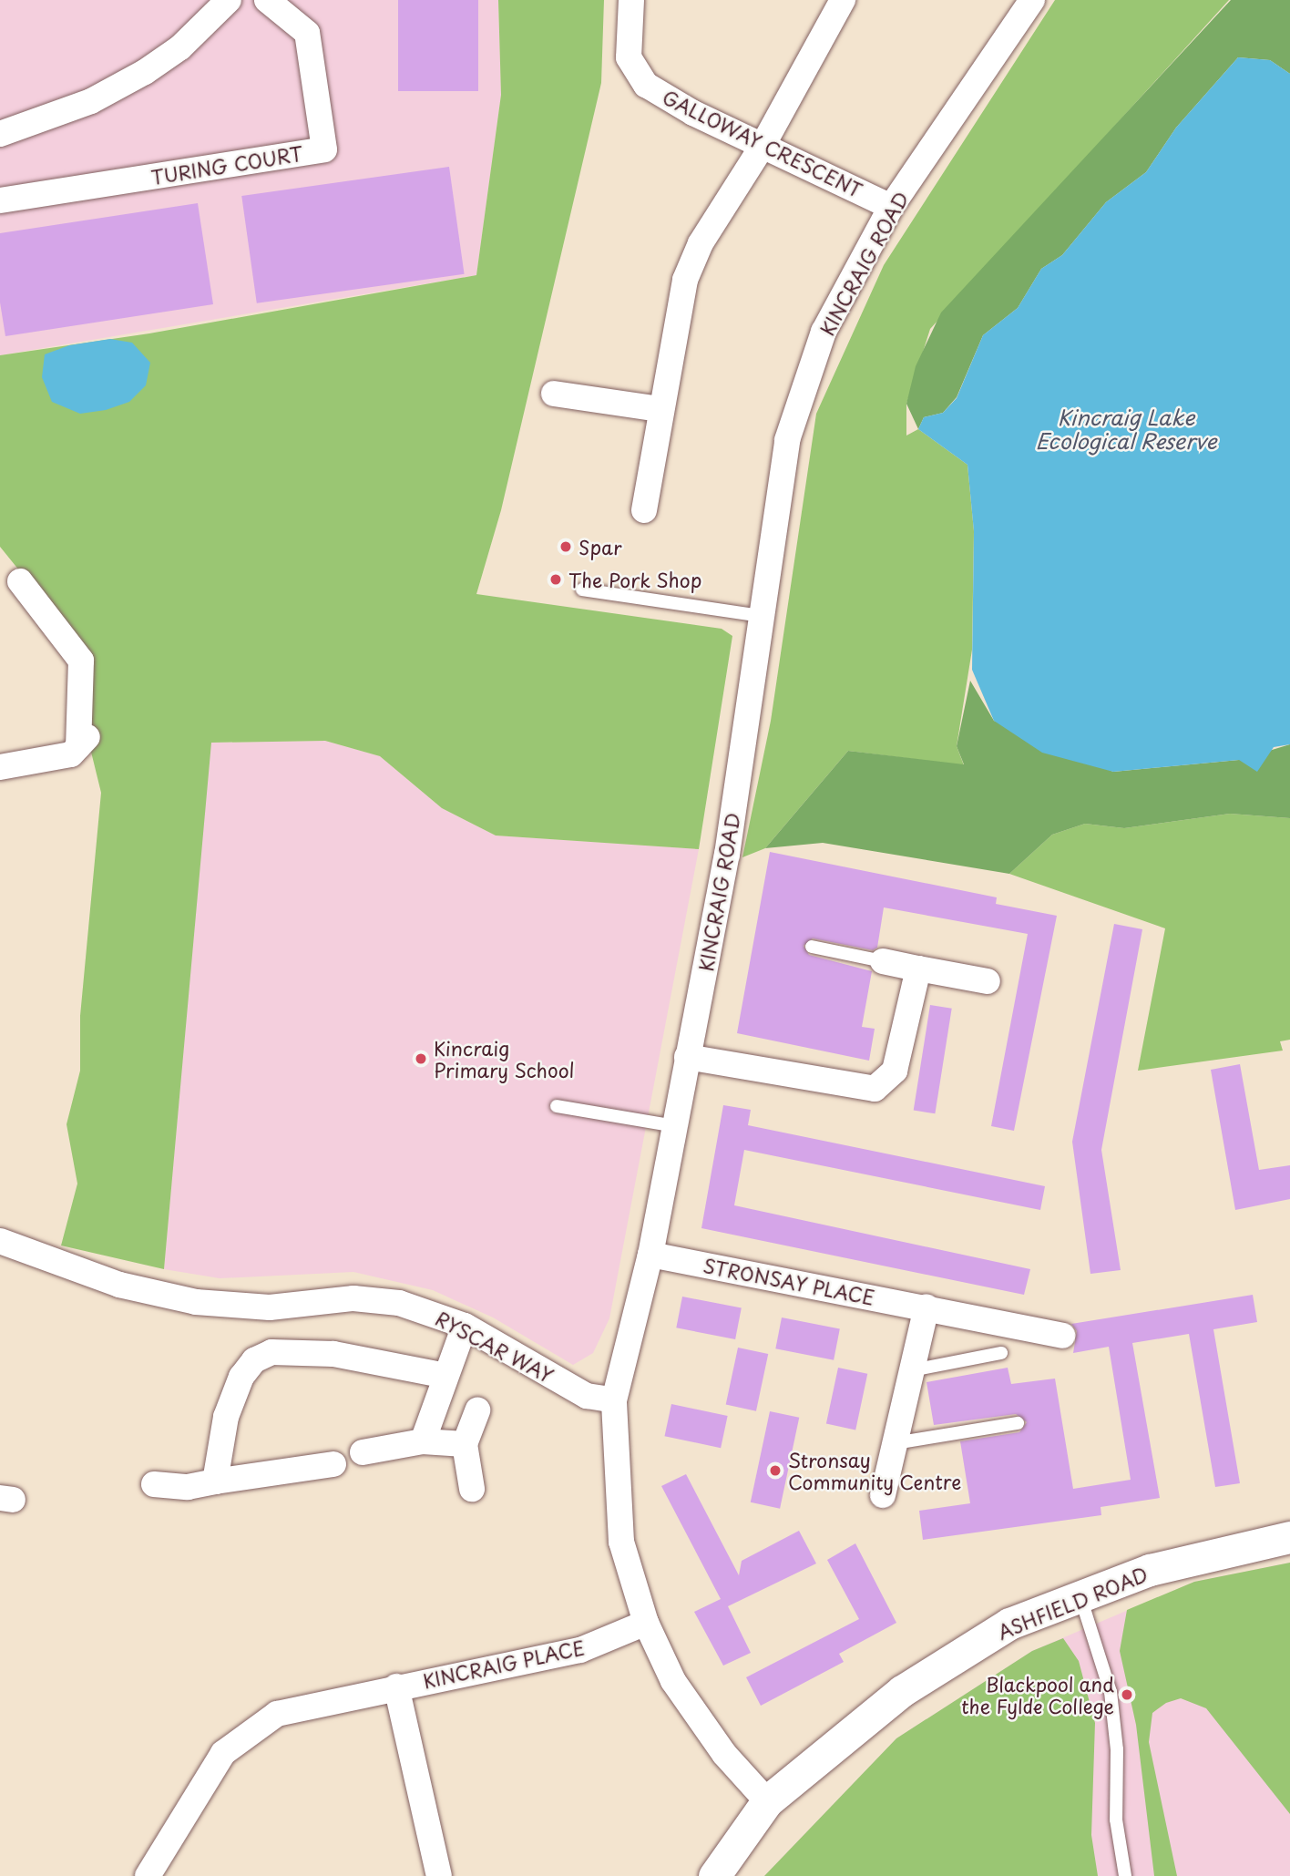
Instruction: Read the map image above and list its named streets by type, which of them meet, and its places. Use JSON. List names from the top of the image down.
{
  "streets": {
    "street": [
      "GALLOWAY CRESCENT",
      "TURING COURT",
      "KINCRAIG ROAD",
      "STRONSAY PLACE",
      "RYSCAR WAY",
      "ASHFIELD ROAD",
      "KINCRAIG PLACE"
    ]
  },
  "crossings": [
    ["GALLOWAY CRESCENT", "KINCRAIG ROAD"],
    ["KINCRAIG ROAD", "STRONSAY PLACE"],
    ["KINCRAIG ROAD", "RYSCAR WAY"],
    ["KINCRAIG ROAD", "ASHFIELD ROAD"],
    ["KINCRAIG ROAD", "KINCRAIG PLACE"]
  ],
  "water": ["Kincraig Lake Ecological Reserve"],
  "places": [
    "Spar",
    "The Pork Shop",
    "Kincraig Primary School",
    "Stronsay Community Centre",
    "Blackpool and the Fylde College"
  ]
}
